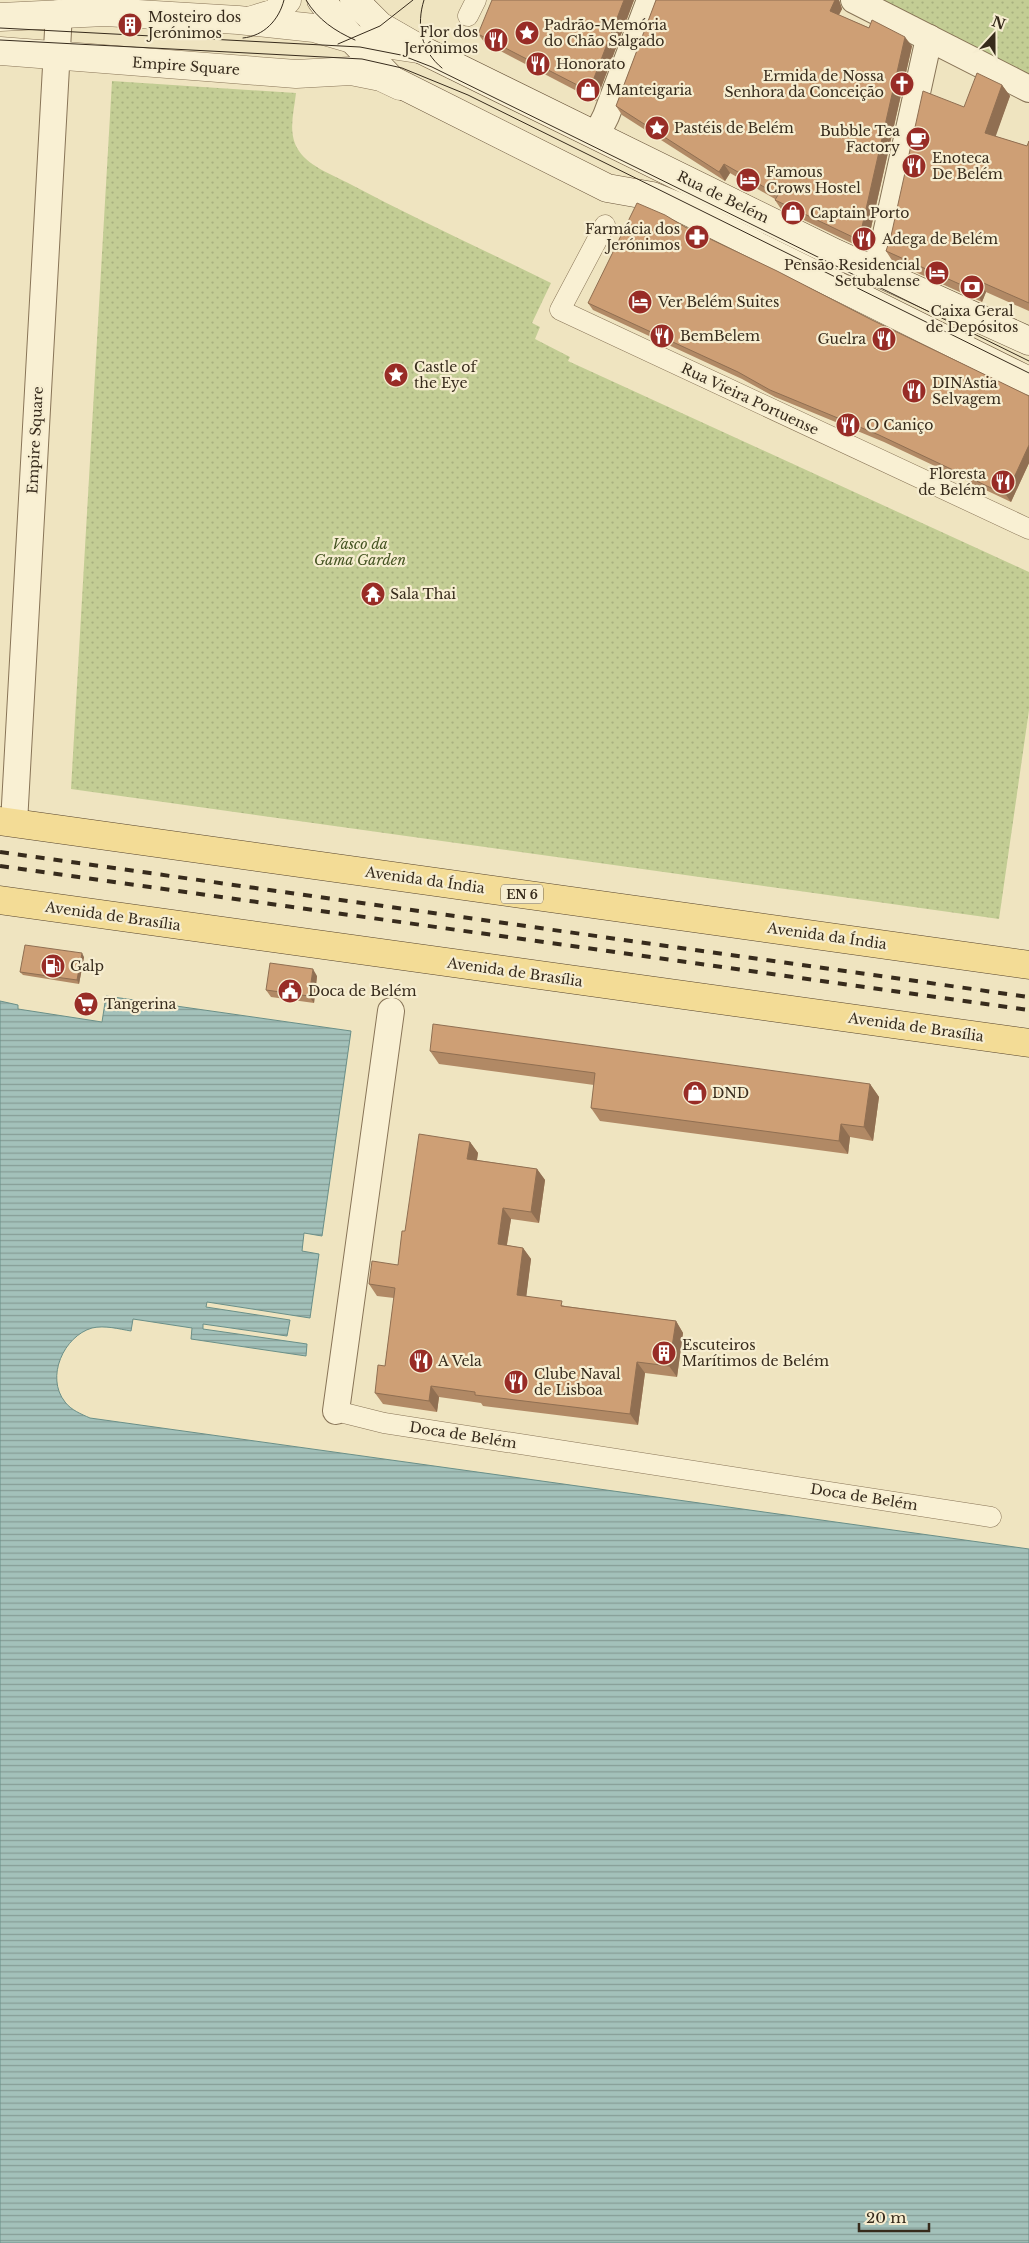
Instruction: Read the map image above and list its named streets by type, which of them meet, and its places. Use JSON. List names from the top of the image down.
{
  "streets": {
    "main road": [
      "Empire Square",
      "Rua de Belém",
      "Avenida da Índia",
      "EN 6",
      "Avenida de Brasília"
    ],
    "street": ["Rua Vieira Portuense", "Doca de Belém"]
  },
  "crossings": [
    ["Empire Square", "Rua de Belém"],
    ["Empire Square", "Avenida da Índia"]
  ],
  "parks": ["Vasco da Gama Garden"],
  "places": {
    "building": ["Mosteiro dos Jerónimos", "Escuteiros Marítimos de Belém"],
    "place": ["Padrão-Memória do Chão Salgado", "Pastéis de Belém", "Castle of the Eye"],
    "restaurant": [
      "Flor dos Jerónimos",
      "Honorato",
      "Enoteca De Belém",
      "Adega de Belém",
      "BemBelem",
      "Guelra",
      "DINAstia Selvagem",
      "O Caniço",
      "Floresta de Belém",
      "A Vela",
      "Clube Naval de Lisboa"
    ],
    "church": ["Ermida de Nossa Senhora da Conceição"],
    "shop": ["Manteigaria", "Captain Porto", "DND"],
    "cafe": ["Bubble Tea Factory"],
    "hotel": ["Famous Crows Hostel", "Pensão Residencial Setubalense", "Ver Belém Suites"],
    "pharmacy": ["Farmácia dos Jerónimos"],
    "bank": ["Caixa Geral de Depósitos"],
    "temple": ["Sala Thai"],
    "fuel station": ["Galp"],
    "public building": ["Doca de Belém"],
    "supermarket": ["Tangerina"]
  },
  "scale_bar": "20 m",
  "north": "top"
}
